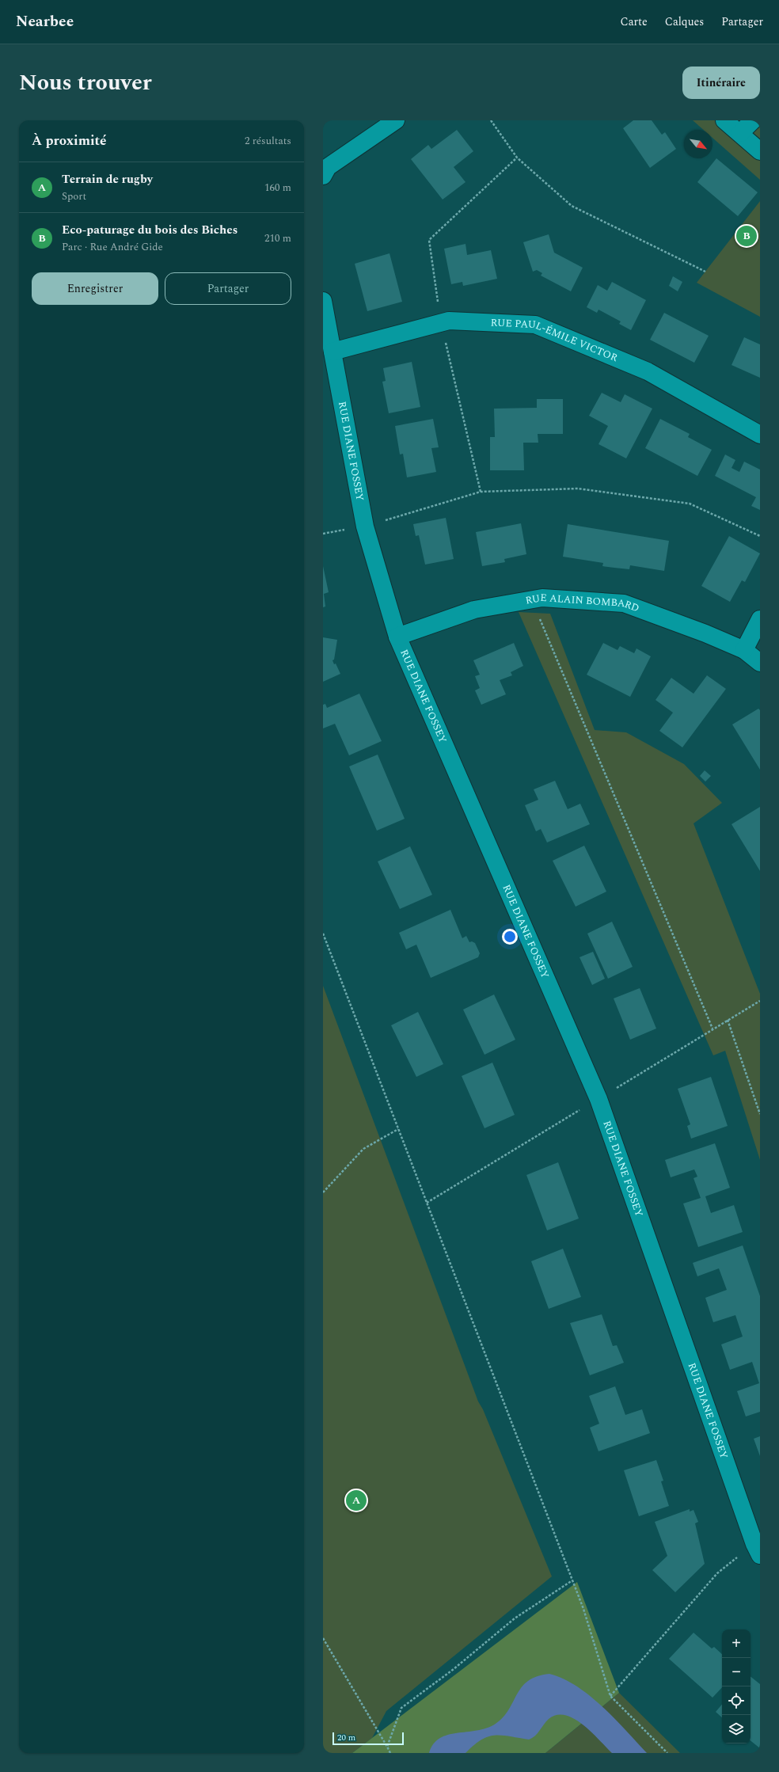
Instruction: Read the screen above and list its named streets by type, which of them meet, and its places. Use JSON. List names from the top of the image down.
{
  "streets": {
    "street": ["RUE PAUL-ÉMILE VICTOR", "RUE DIANE FOSSEY", "RUE ALAIN BOMBARD"]
  },
  "crossings": [
    ["RUE PAUL-ÉMILE VICTOR", "RUE DIANE FOSSEY"],
    ["RUE DIANE FOSSEY", "RUE ALAIN BOMBARD"]
  ],
  "scale_bar": "20 m",
  "north": "bottom right",
  "page": {
    "header": "Nearbee",
    "nav": ["Carte", "Calques", "Partager"],
    "title": "Nous trouver",
    "buttons": [
      "Itinéraire",
      ["Enregistrer", "Partager"]
    ],
    "heading": ["À proximité", "2 résultats"],
    "list": [
      {
        "mark": "A",
        "name": "Terrain de rugby",
        "note": "Sport",
        "value": "160 m"
      },
      {
        "mark": "B",
        "name": "Eco-paturage du bois des Biches",
        "note": "Parc · Rue André Gide",
        "value": "210 m"
      }
    ],
    "pins": ["B", "A"],
    "map_buttons": ["+", "−"],
    "scale": "20 m"
  }
}
